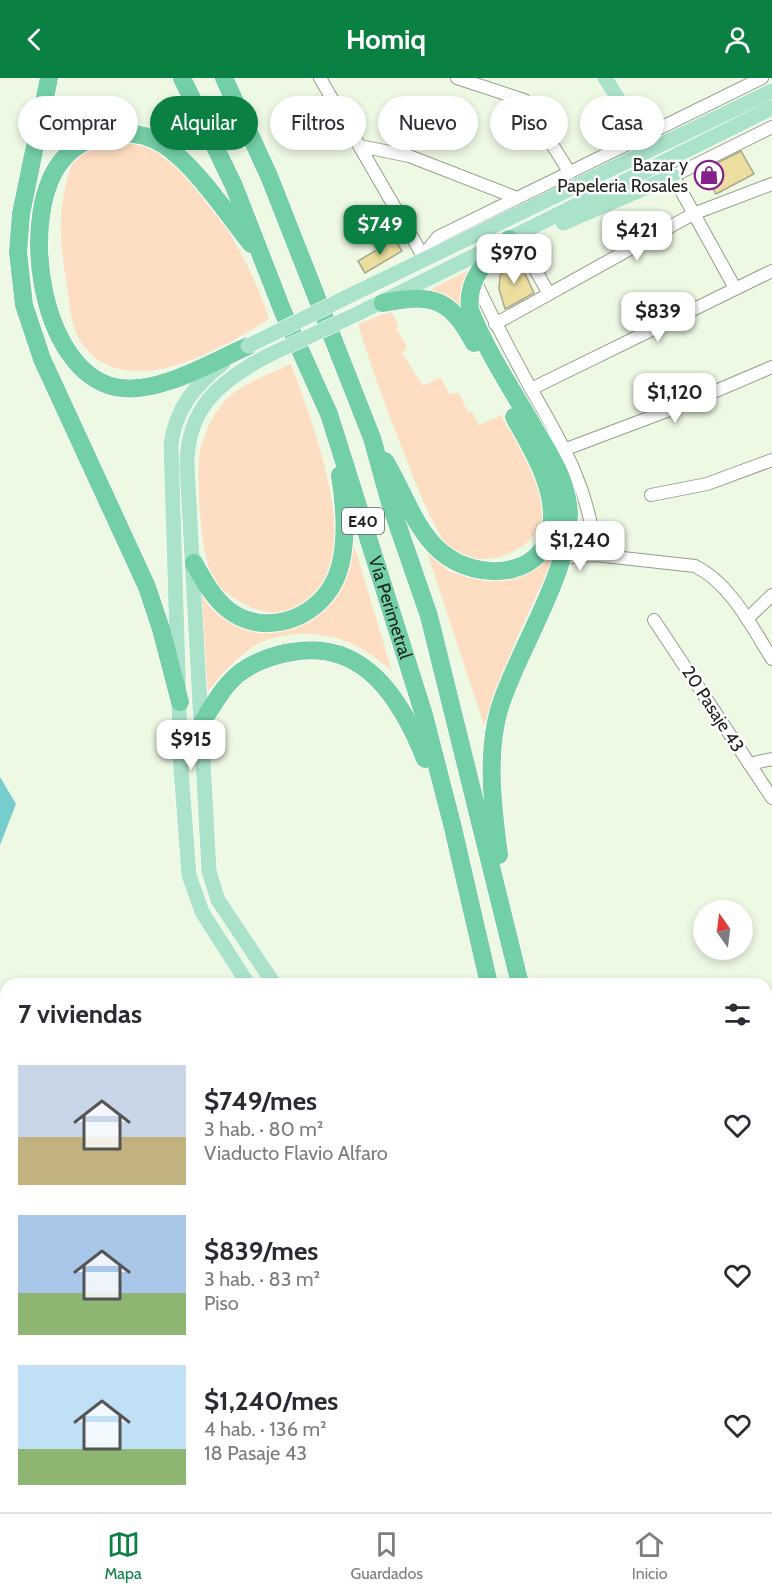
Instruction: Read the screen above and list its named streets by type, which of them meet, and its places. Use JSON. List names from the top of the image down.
{
  "streets": {
    "highway": ["E40", "Vía Perimetral"],
    "street": ["20 Pasaje 43"]
  },
  "places": {
    "shop": ["Bazar y Papeleria Rosales"]
  },
  "north": "top",
  "page": {
    "header": "Homiq",
    "chip": [
      "Comprar",
      "Alquilar",
      "Filtros",
      "Nuevo",
      "Piso",
      "Casa"
    ],
    "price": [
      "$749",
      "$421",
      "$970",
      "$839",
      "$1,120",
      "$1,240",
      "$915"
    ],
    "heading": "7 viviendas",
    "list": [
      {
        "name": "$749/mes",
        "note": "3 hab. · 80 m² · Viaducto Flavio Alfaro"
      },
      {
        "name": "$839/mes",
        "note": "3 hab. · 83 m² · Piso"
      },
      {
        "name": "$1,240/mes",
        "note": "4 hab. · 136 m² · 18 Pasaje 43"
      }
    ],
    "tabs": ["Mapa", "Guardados", "Inicio"]
  }
}
